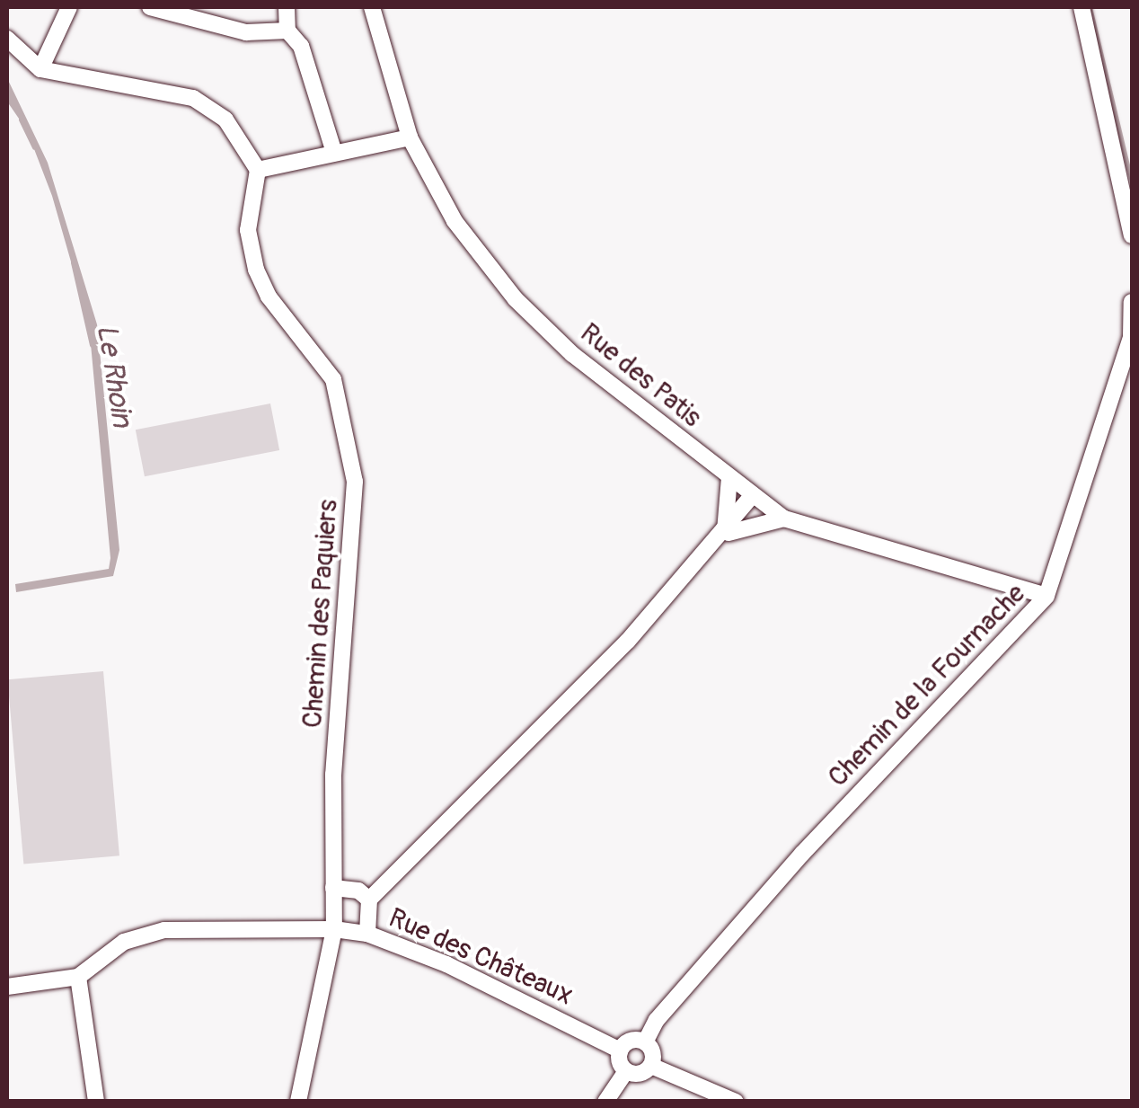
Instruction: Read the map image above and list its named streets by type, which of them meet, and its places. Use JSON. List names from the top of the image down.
{
  "streets": {
    "street": [
      "Rue des Patis",
      "Chemin des Paquiers",
      "Chemin de la Fournache",
      "Rue des Châteaux"
    ]
  },
  "crossings": [
    ["Rue des Patis", "Chemin de la Fournache"],
    ["Chemin des Paquiers", "Rue des Châteaux"],
    ["Chemin de la Fournache", "Rue des Châteaux"]
  ],
  "water": ["Le Rhoin"]
}
